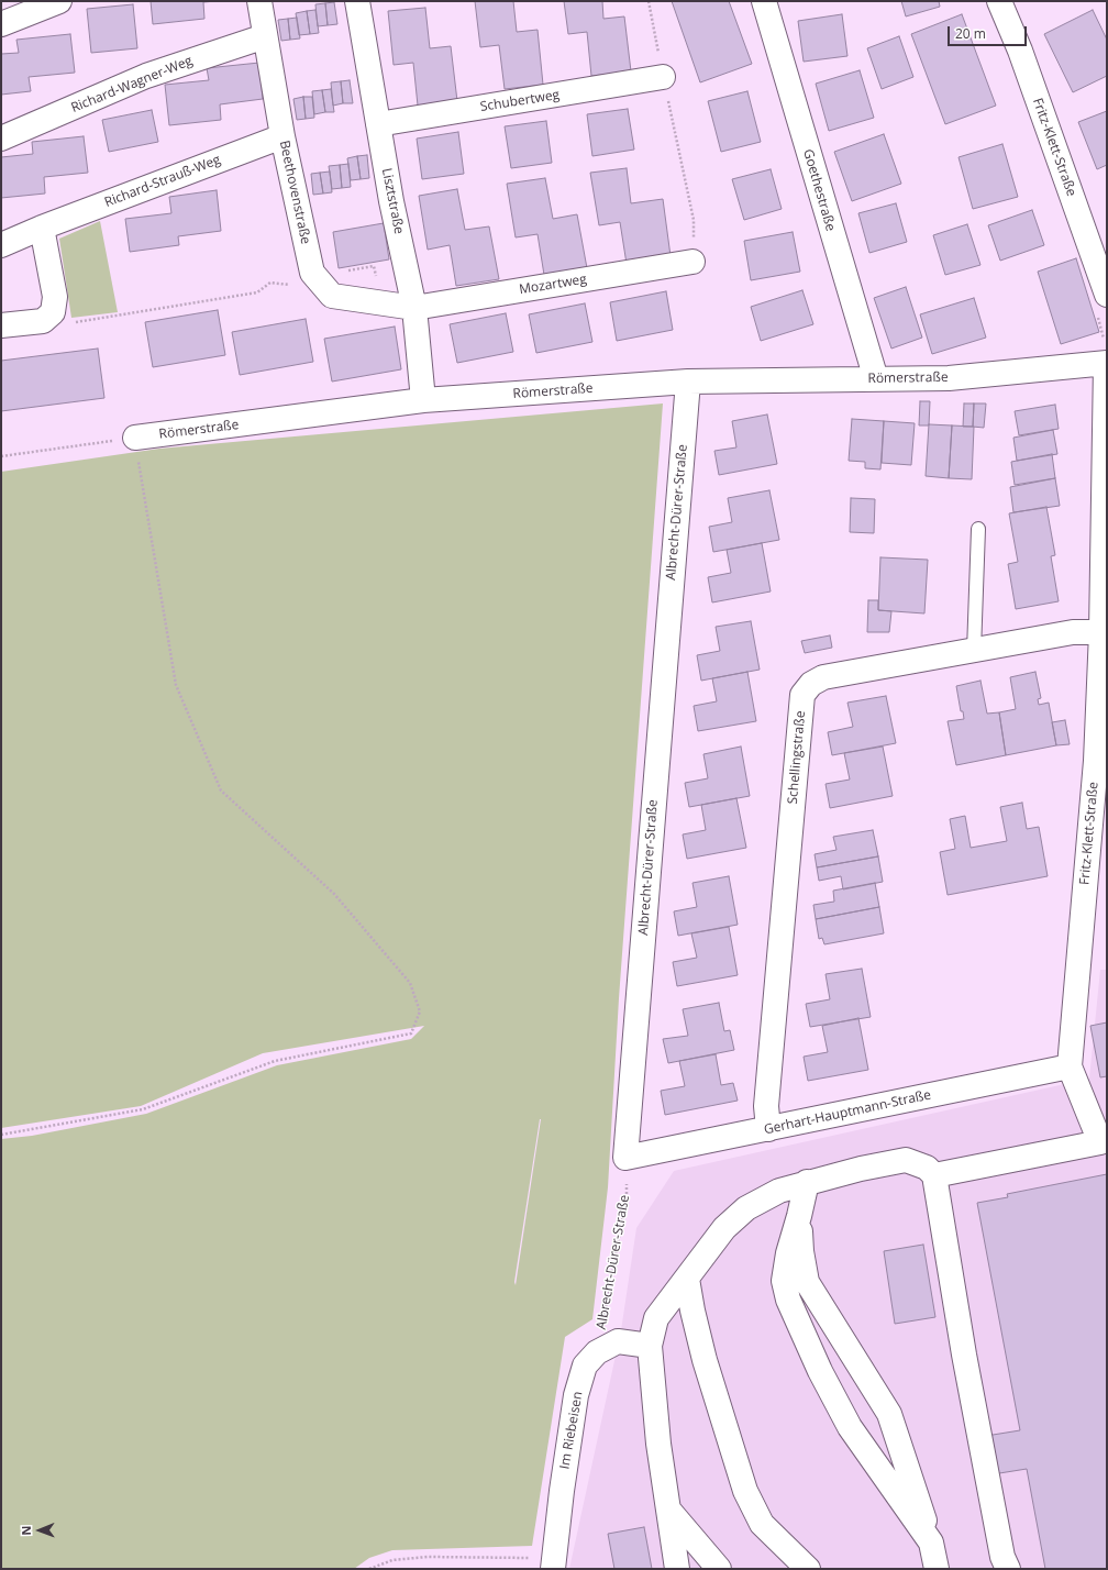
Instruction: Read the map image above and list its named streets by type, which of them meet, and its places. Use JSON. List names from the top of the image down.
{
  "streets": {
    "street": [
      "Richard-Wagner-Weg",
      "Schubertweg",
      "Fritz-Klett-Straße",
      "Richard-Strauß-Weg",
      "Goethestraße",
      "Beethovenstraße",
      "Lisztstraße",
      "Mozartweg",
      "Römerstraße",
      "Albrecht-Dürer-Straße",
      "Schellingstraße",
      "Gerhart-Hauptmann-Straße",
      "Im Riebeisen"
    ]
  },
  "crossings": [
    ["Richard-Wagner-Weg", "Beethovenstraße"],
    ["Schubertweg", "Lisztstraße"],
    ["Fritz-Klett-Straße", "Römerstraße"],
    ["Fritz-Klett-Straße", "Schellingstraße"],
    ["Fritz-Klett-Straße", "Gerhart-Hauptmann-Straße"],
    ["Richard-Strauß-Weg", "Beethovenstraße"],
    ["Goethestraße", "Römerstraße"],
    ["Beethovenstraße", "Lisztstraße"],
    ["Beethovenstraße", "Mozartweg"],
    ["Lisztstraße", "Mozartweg"],
    ["Lisztstraße", "Römerstraße"],
    ["Römerstraße", "Albrecht-Dürer-Straße"],
    ["Albrecht-Dürer-Straße", "Gerhart-Hauptmann-Straße"],
    ["Albrecht-Dürer-Straße", "Im Riebeisen"],
    ["Schellingstraße", "Gerhart-Hauptmann-Straße"]
  ],
  "scale_bar": "20 m",
  "north": "left"
}
